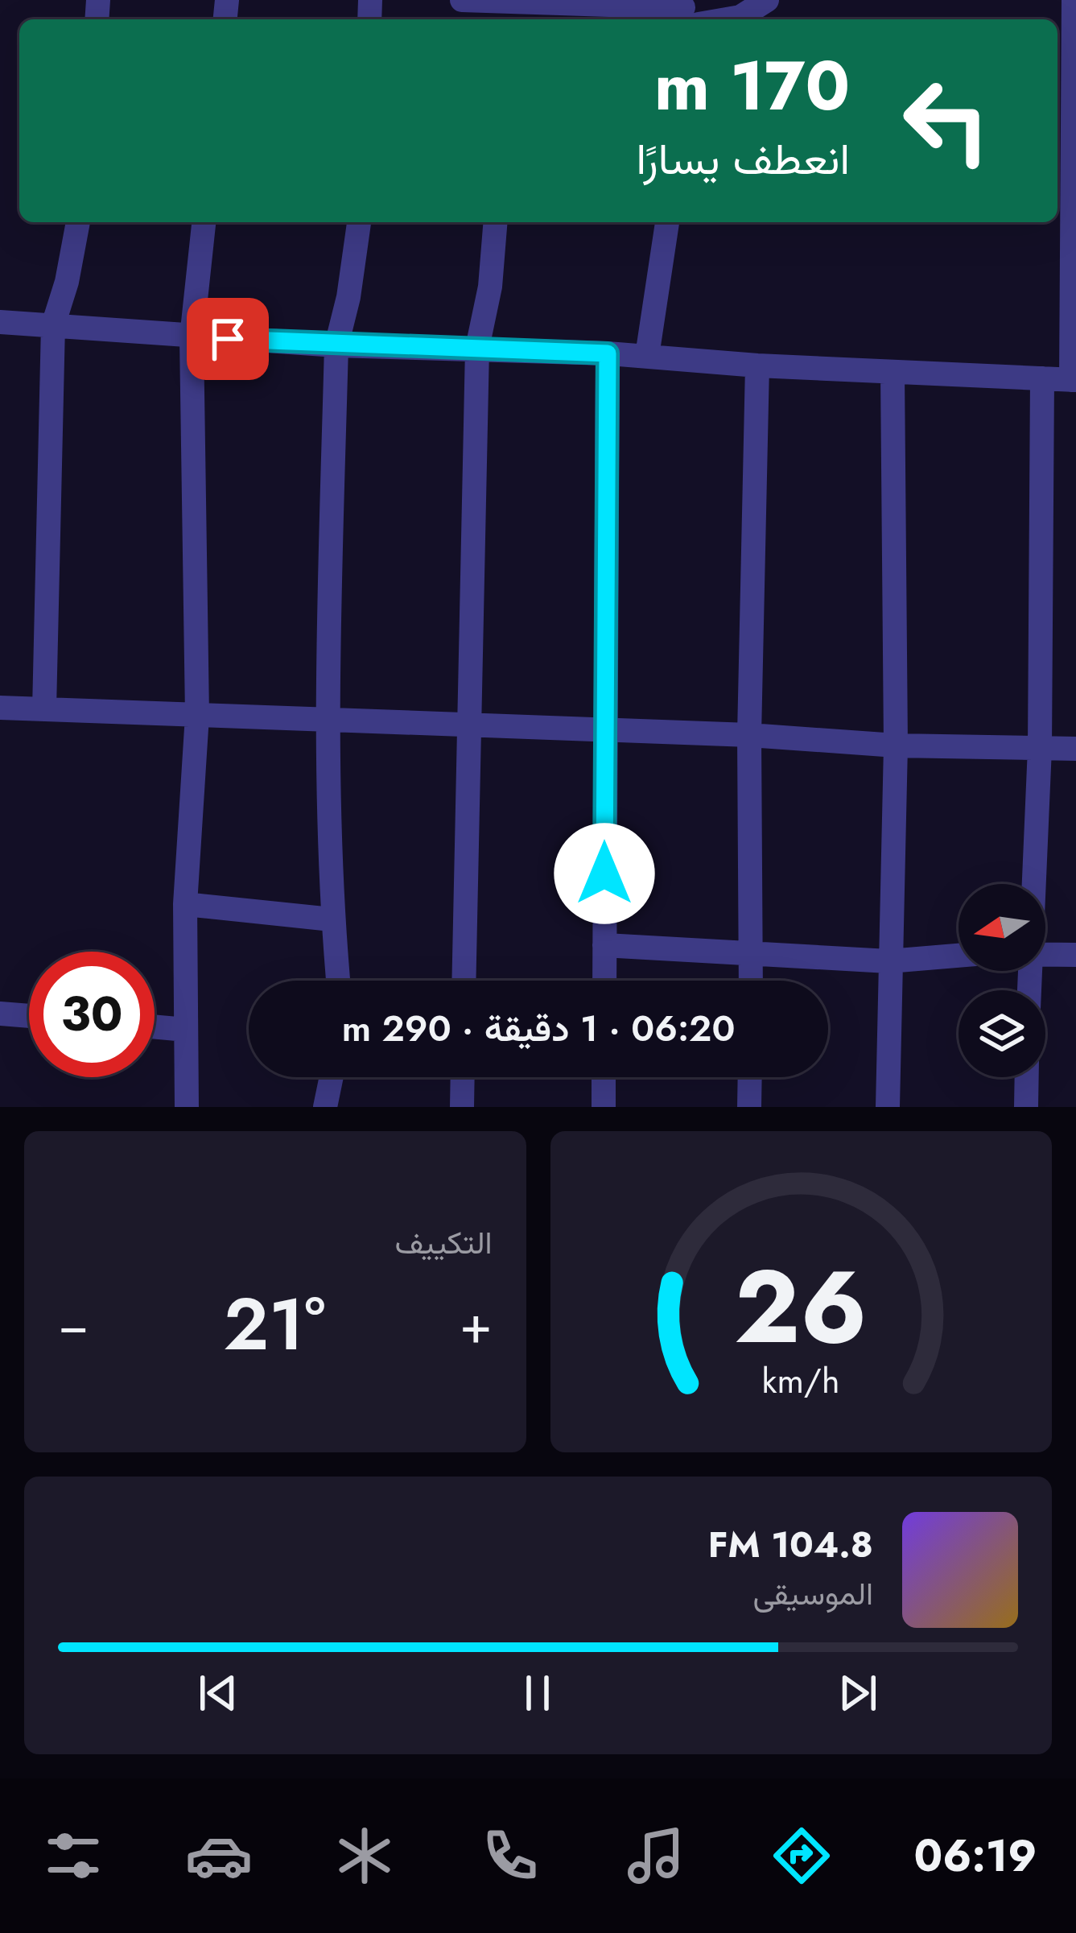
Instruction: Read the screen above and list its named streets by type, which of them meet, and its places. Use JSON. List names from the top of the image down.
{
  "north": "left",
  "page": {
    "turn": ["170 m", "انعطف يسارًا"],
    "limit": "30",
    "trip": "06:20 · 1 دقيقة · 290 m",
    "tile": "التكييف",
    "heat": ["−", "21°", "+"],
    "song": ["104.8 FM", "الموسيقى"],
    "tabs": "06:19",
    "gauge": ["26", "km/h"]
  }
}
